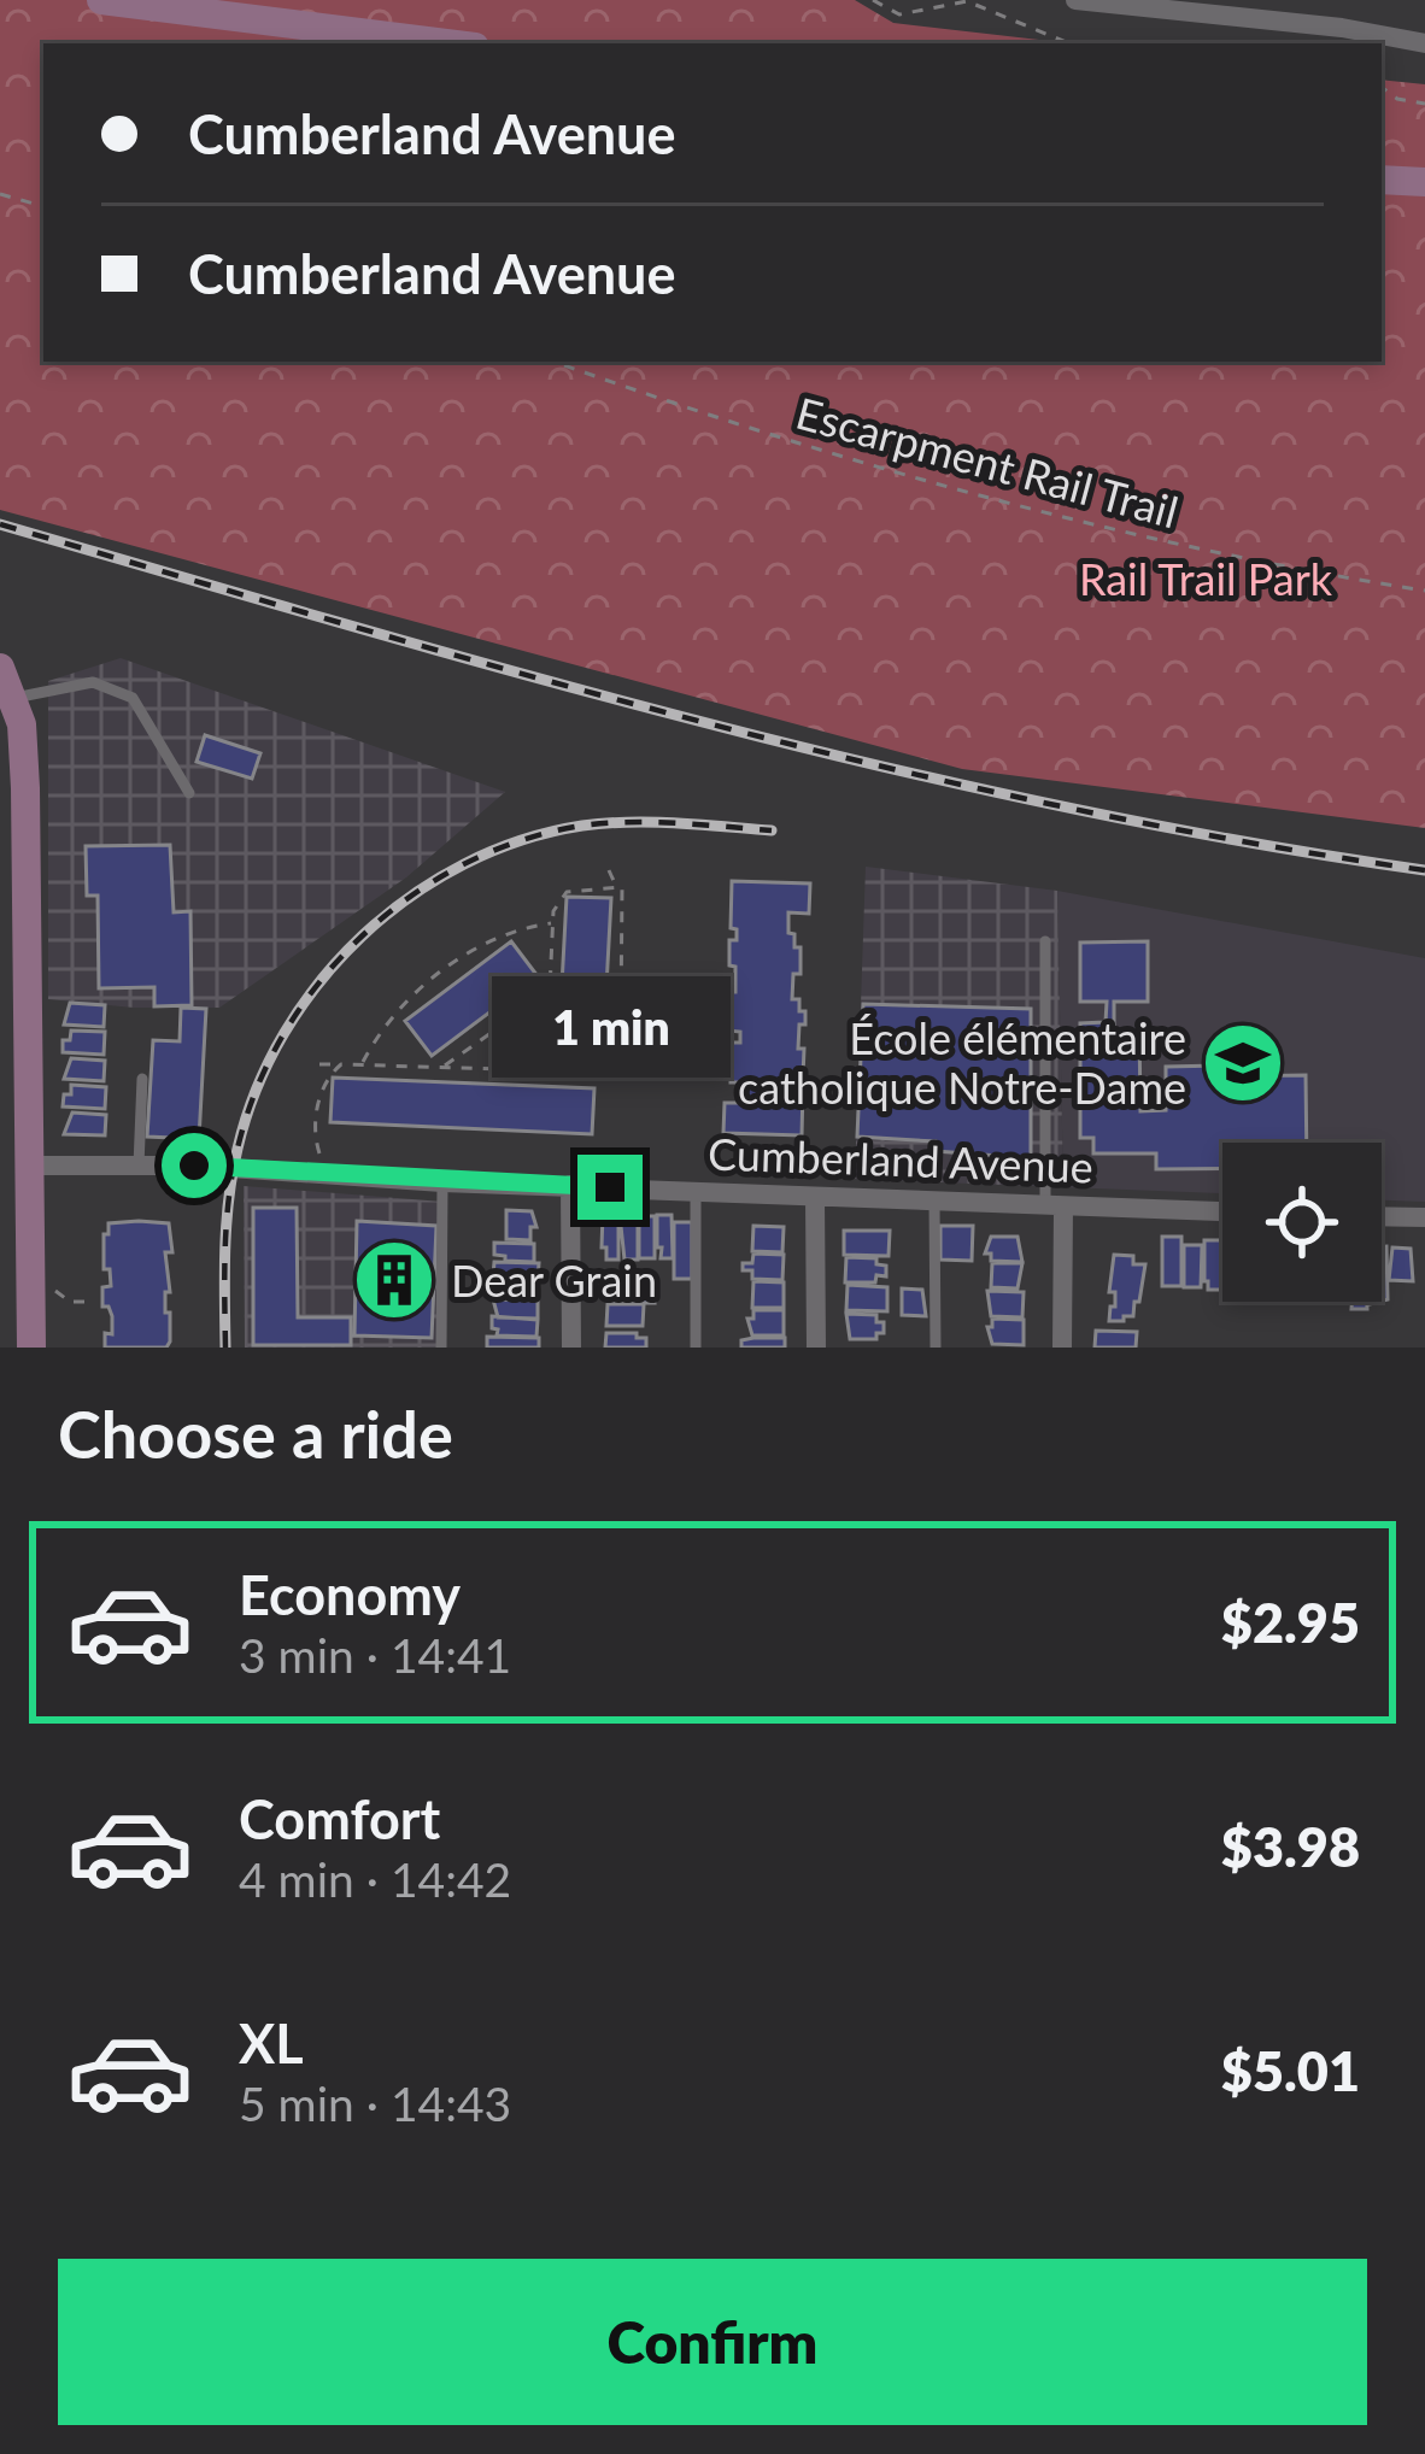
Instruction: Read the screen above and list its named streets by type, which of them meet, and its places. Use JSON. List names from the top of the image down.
{
  "streets": {
    "street": ["Cumberland Avenue"],
    "path": ["Escarpment Rail Trail"]
  },
  "parks": ["Rail Trail Park"],
  "places": {
    "school or university": ["École élémentaire catholique Notre-Dame"],
    "building": ["Dear Grain"]
  },
  "page": {
    "banner": ["Cumberland Avenue", "Cumberland Avenue"],
    "bubble": "1 min",
    "heading": "Choose a ride",
    "list": [
      {
        "name": "Economy",
        "note": "3 min · 14:41",
        "value": "$2.95"
      },
      {
        "name": "Comfort",
        "note": "4 min · 14:42",
        "value": "$3.98"
      },
      {
        "name": "XL",
        "note": "5 min · 14:43",
        "value": "$5.01"
      }
    ],
    "buttons": "Confirm"
  }
}
